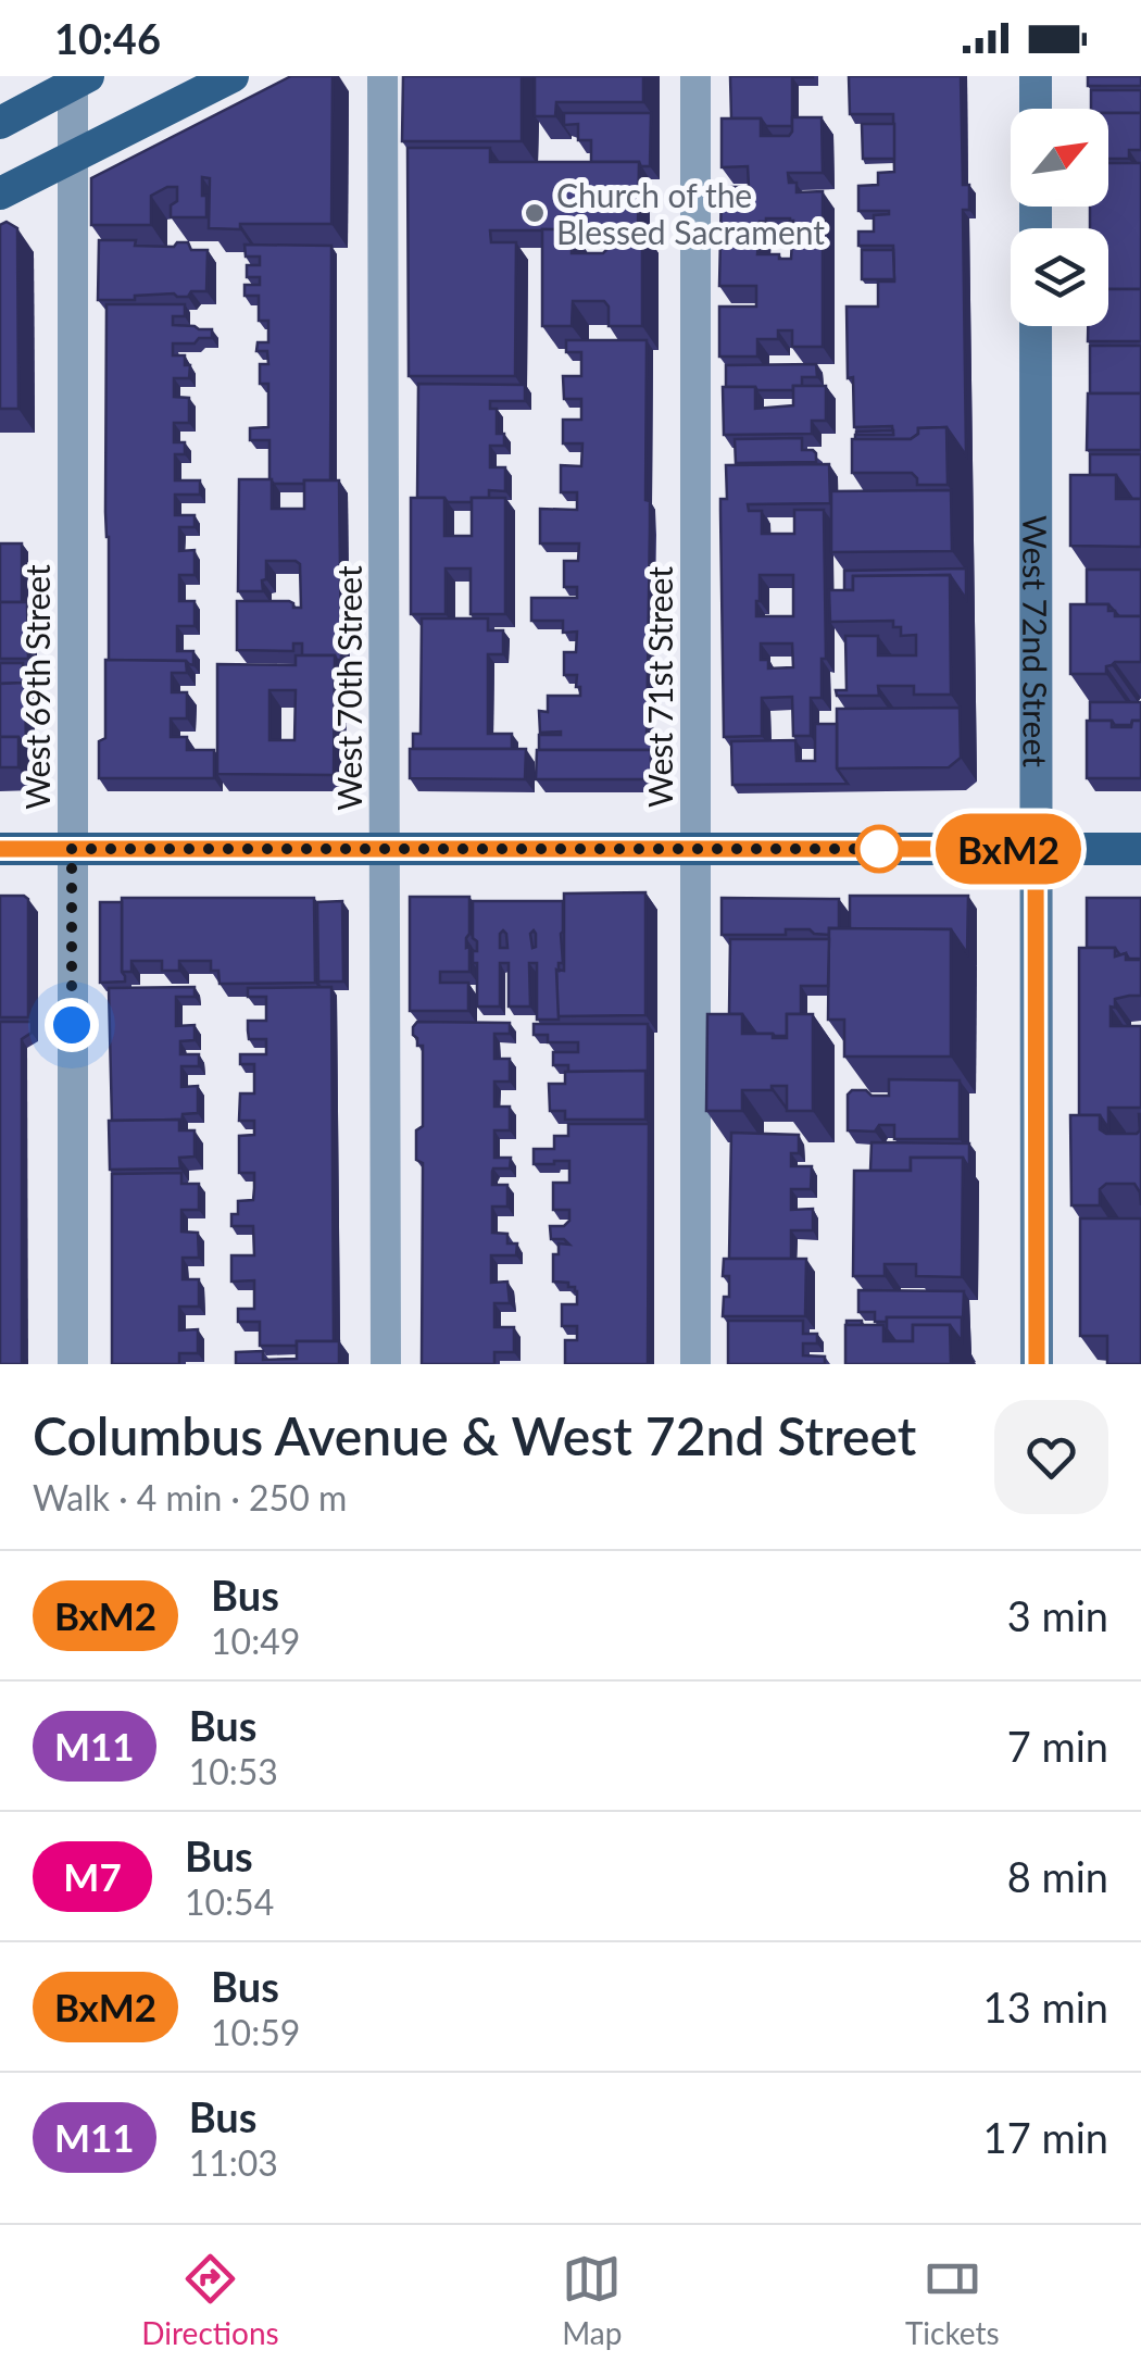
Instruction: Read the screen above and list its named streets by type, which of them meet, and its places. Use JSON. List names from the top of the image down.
{
  "streets": {
    "main road": ["West 72nd Street"],
    "street": ["West 69th Street", "West 71st Street", "West 70th Street"]
  },
  "places": ["Church of the Blessed Sacrament"],
  "lines": ["bus line BxM2"],
  "north": "top right",
  "page": {
    "status": "10:46",
    "on_map": "BxM2",
    "heading": ["Columbus Avenue & West 72nd Street", "Walk · 4 min · 250 m"],
    "list": [
      {
        "mark": "BxM2",
        "name": "Bus",
        "note": "10:49",
        "value": "3 min"
      },
      {
        "mark": "M11",
        "name": "Bus",
        "note": "10:53",
        "value": "7 min"
      },
      {
        "mark": "M7",
        "name": "Bus",
        "note": "10:54",
        "value": "8 min"
      },
      {
        "mark": "BxM2",
        "name": "Bus",
        "note": "10:59",
        "value": "13 min"
      },
      {
        "mark": "M11",
        "name": "Bus",
        "note": "11:03",
        "value": "17 min"
      }
    ],
    "tabs": ["Directions", "Map", "Tickets"]
  }
}
